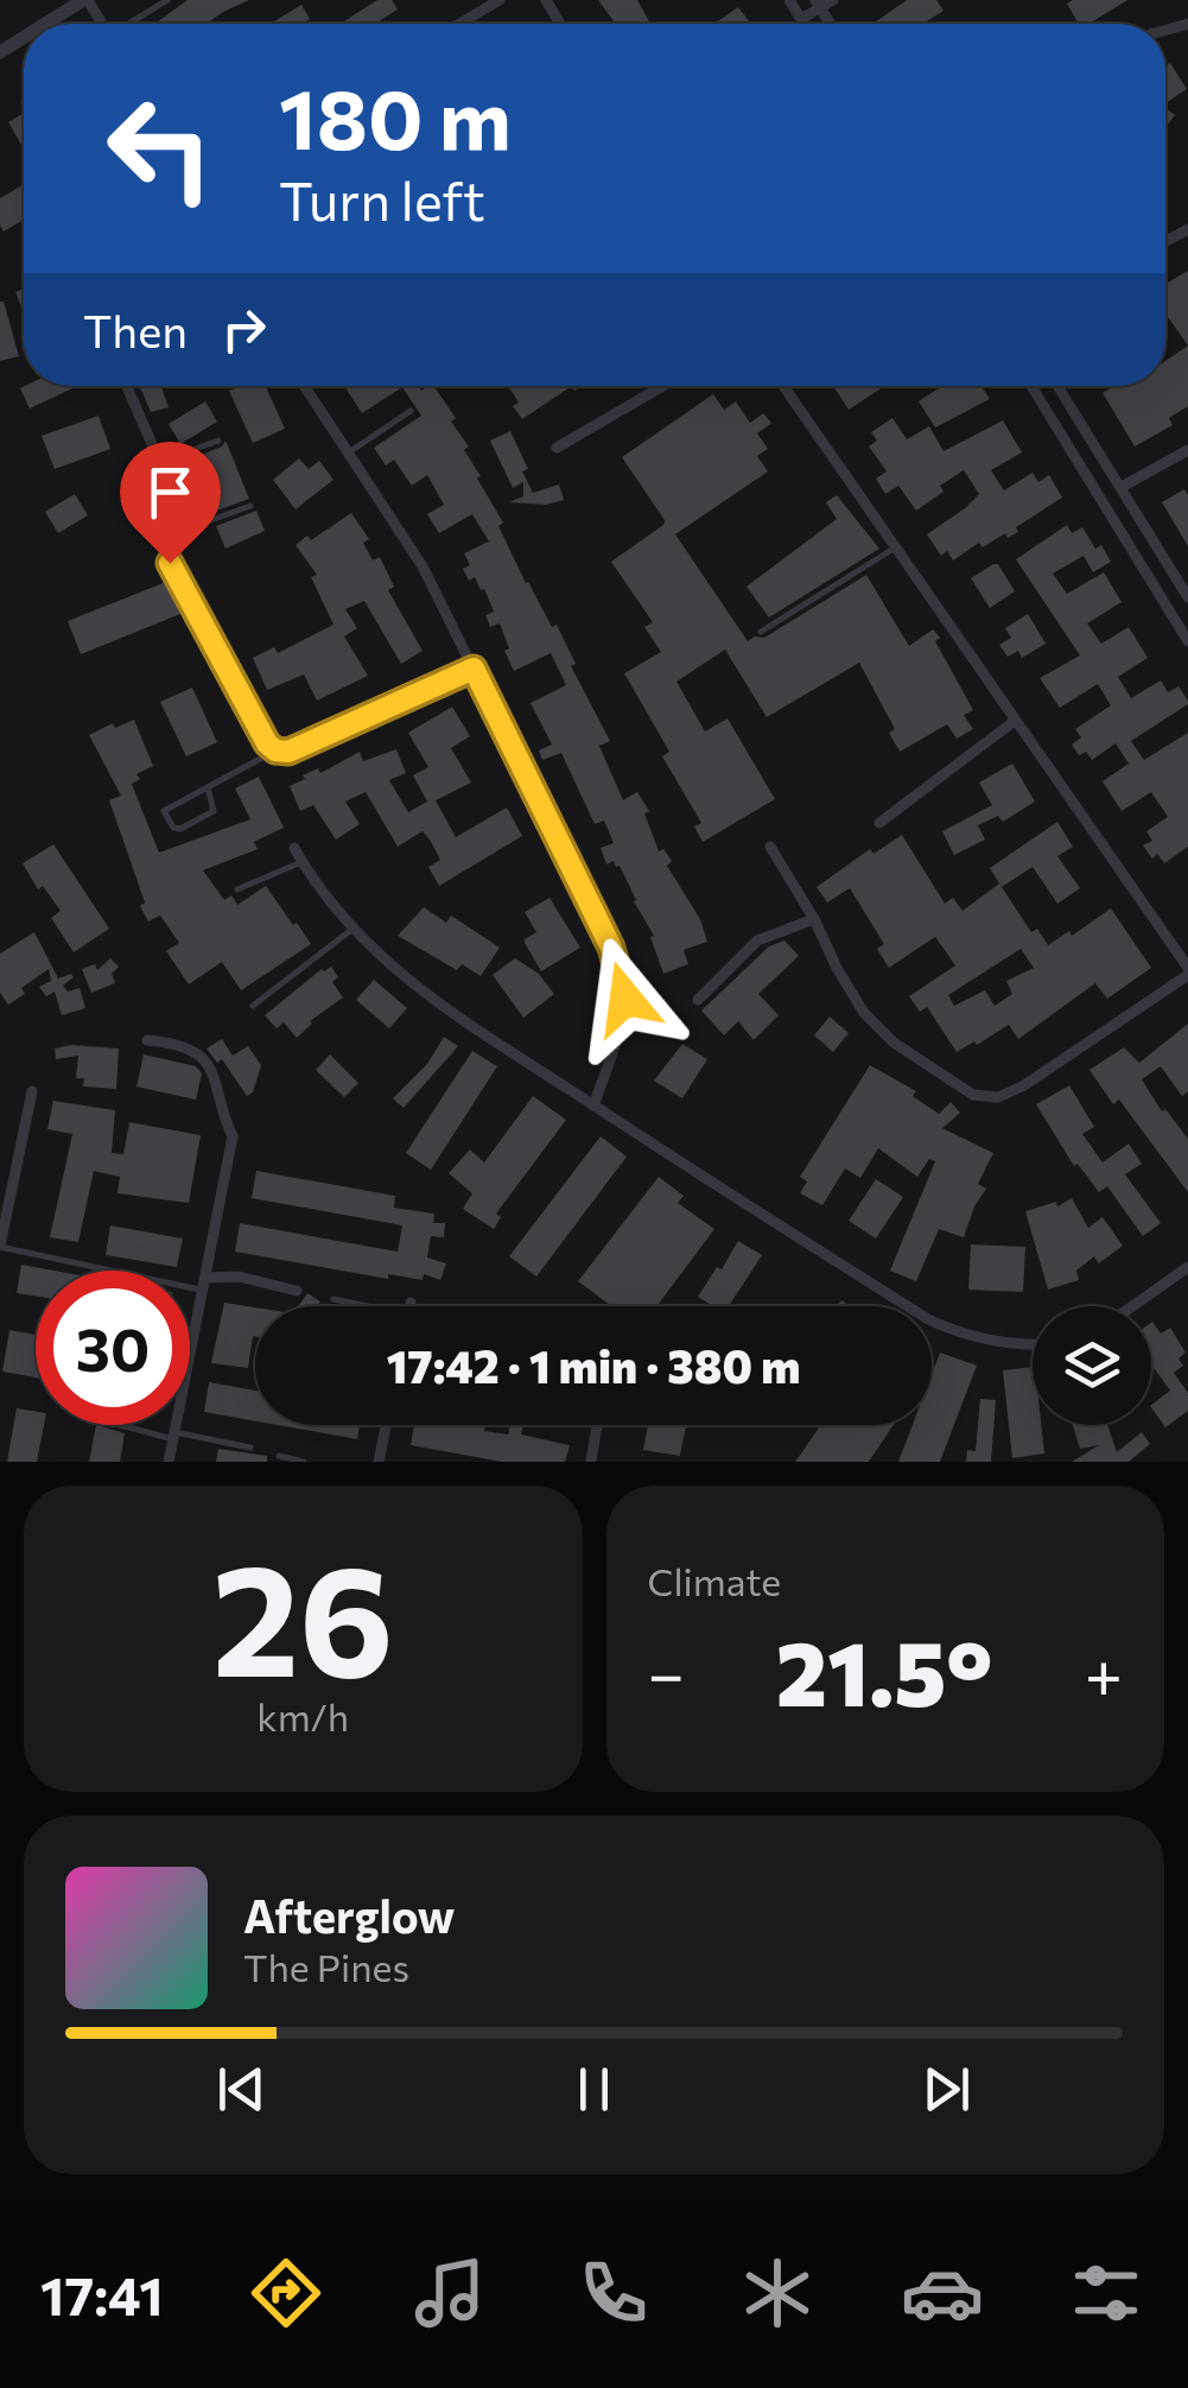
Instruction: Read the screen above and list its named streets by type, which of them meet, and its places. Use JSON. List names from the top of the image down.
{
  "page": {
    "turn": ["180 m", "Turn left"],
    "then": "Then",
    "limit": "30",
    "trip": "17:42 · 1 min · 380 m",
    "tile": [
      ["26", "km/h"],
      "Climate"
    ],
    "heat": ["−", "21.5°", "+"],
    "song": ["Afterglow", "The Pines"],
    "tabs": "17:41"
  }
}
